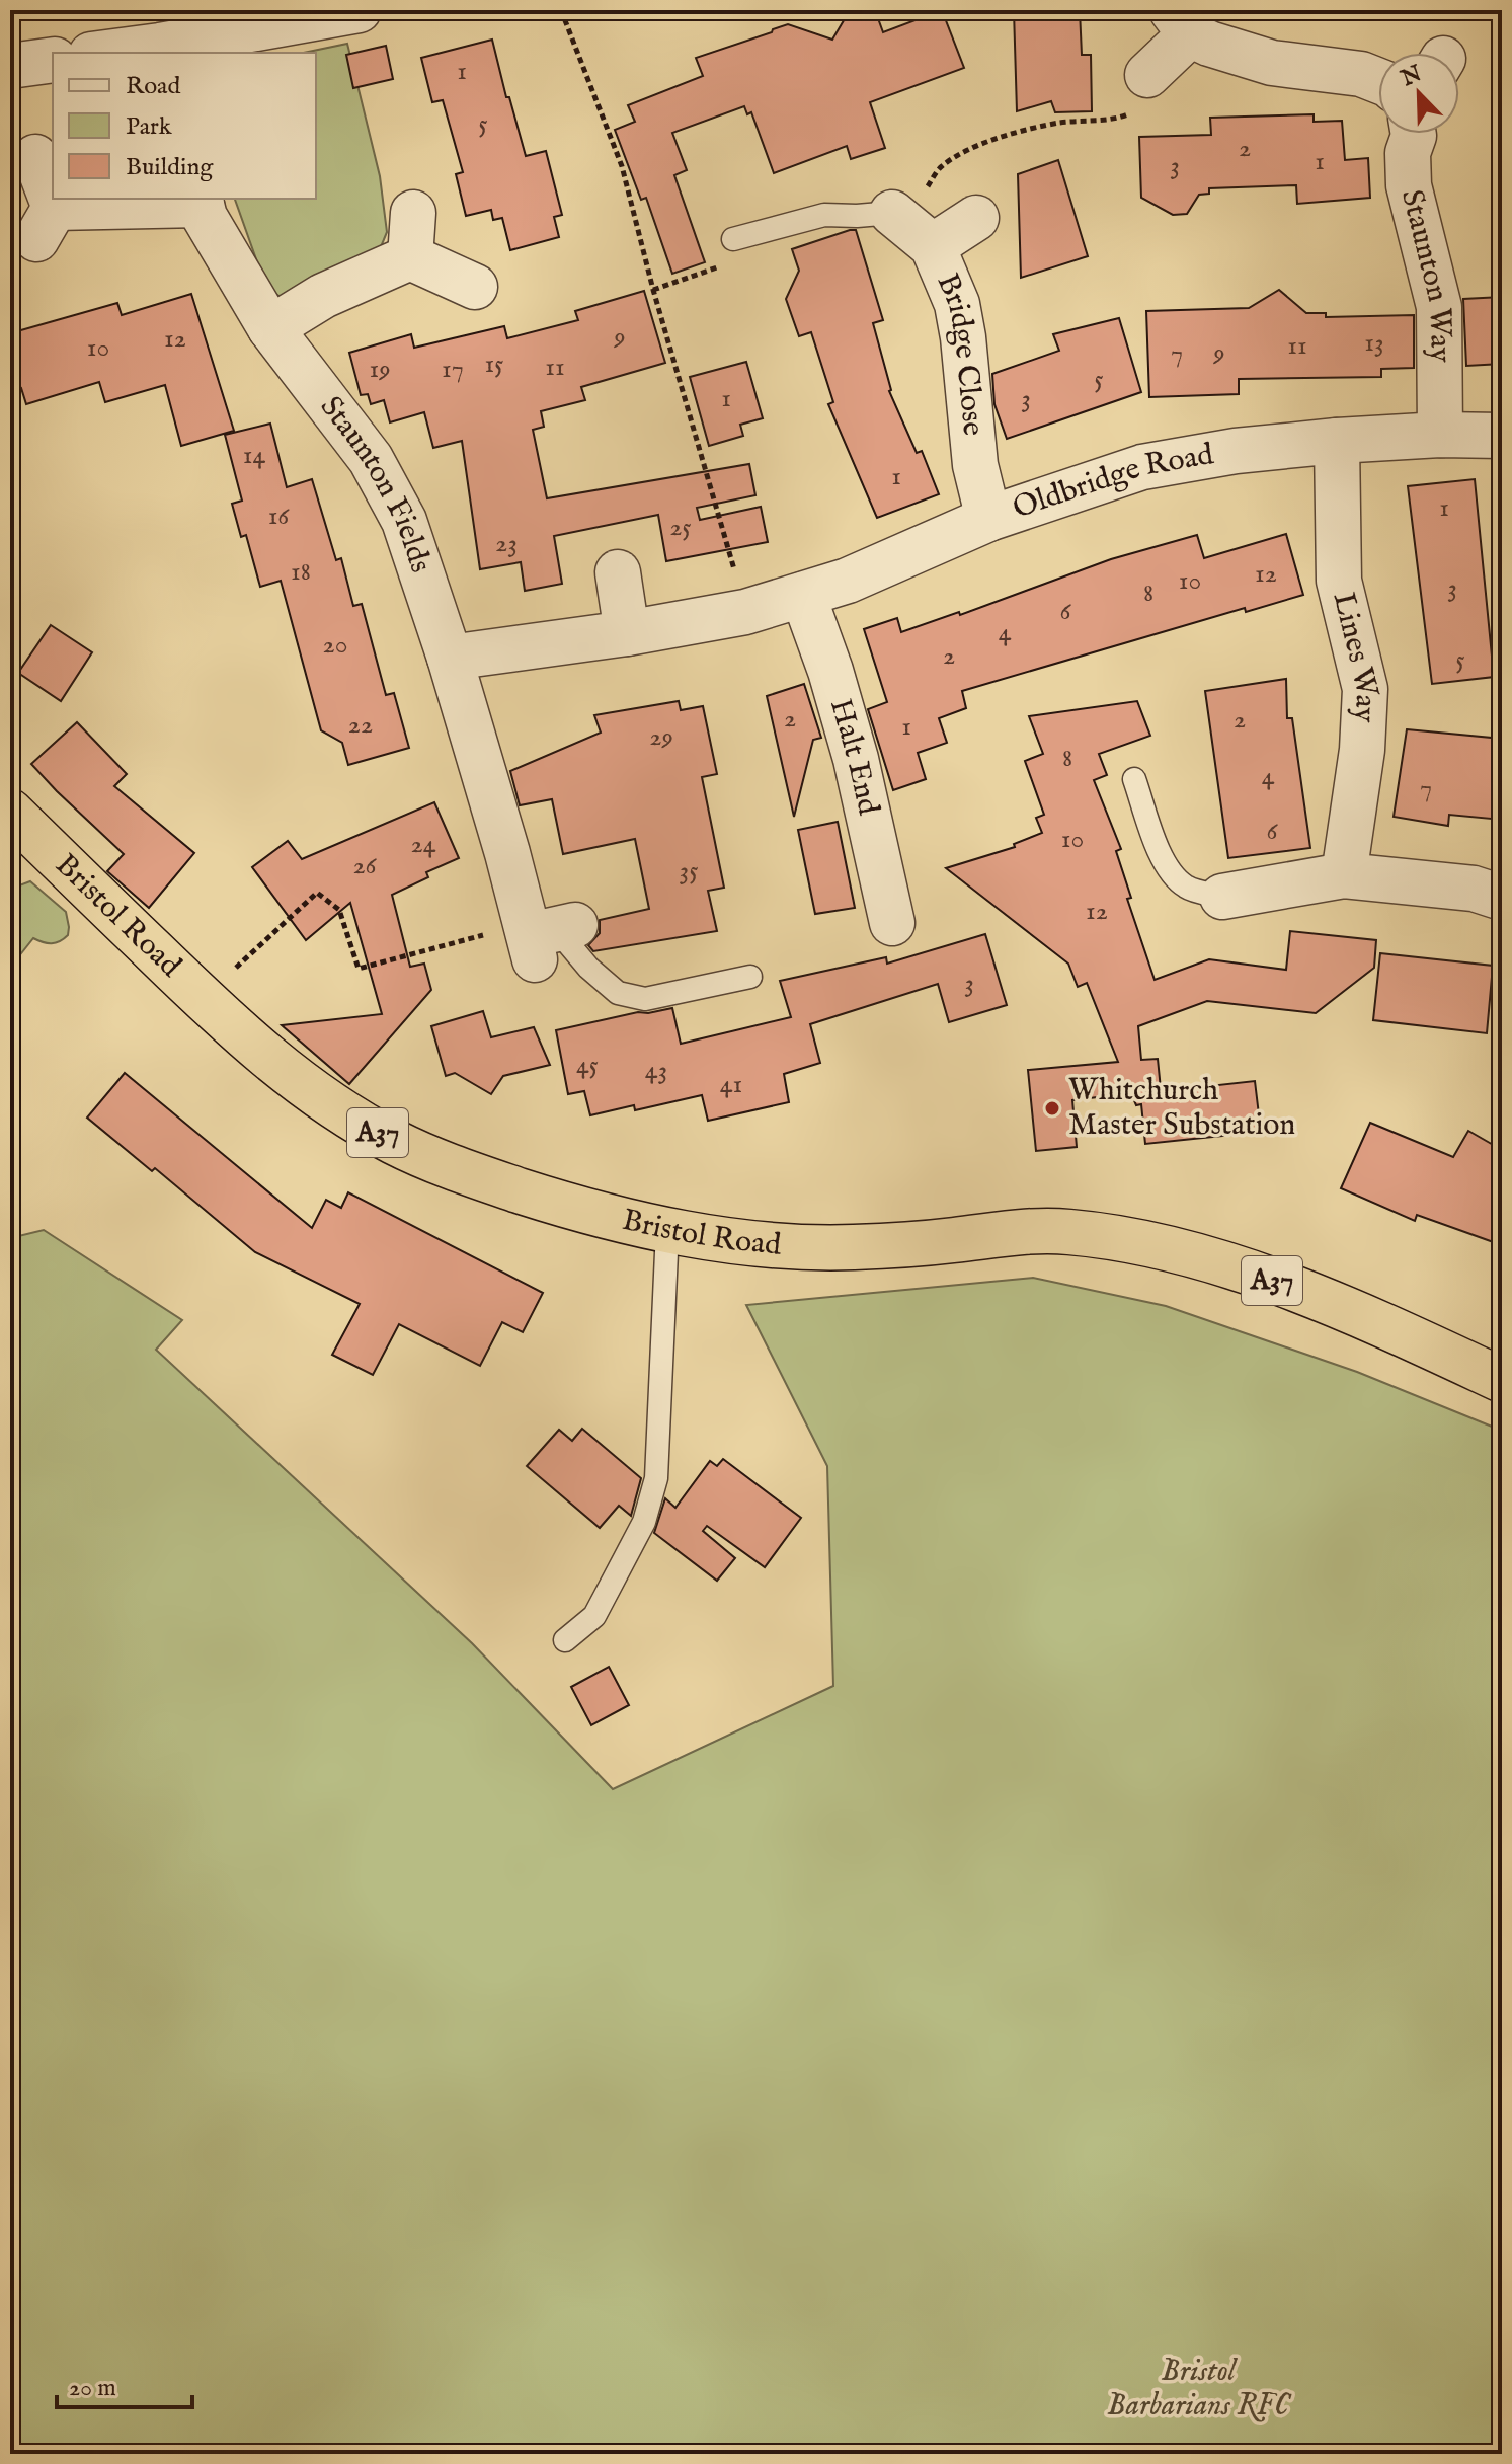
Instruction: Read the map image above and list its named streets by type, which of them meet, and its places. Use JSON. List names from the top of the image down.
{
  "streets": {
    "highway": ["Bristol Road", "A37"],
    "street": [
      "Staunton Way",
      "Bridge Close",
      "Oldbridge Road",
      "Staunton Fields",
      "Lines Way",
      "Halt End"
    ]
  },
  "crossings": [
    ["Staunton Way", "Oldbridge Road"],
    ["Bridge Close", "Oldbridge Road"],
    ["Oldbridge Road", "Lines Way"],
    ["Oldbridge Road", "Halt End"]
  ],
  "parks": ["Bristol Barbarians RFC"],
  "places": ["Whitchurch Master Substation"],
  "house_numbers": [
    "1",
    "5",
    "2",
    "1",
    "3",
    "9",
    "12",
    "13",
    "11",
    "10",
    "9",
    "7",
    "15",
    "11",
    "19",
    "17",
    "5",
    "1",
    "3",
    "14",
    "1",
    "1",
    "16",
    "25",
    "23",
    "18",
    "12",
    "10",
    "3",
    "8",
    "6",
    "4",
    "20",
    "2",
    "5",
    "2",
    "2",
    "22",
    "1",
    "29",
    "8",
    "4",
    "7",
    "6",
    "10",
    "24",
    "26",
    "35",
    "12",
    "3",
    "45",
    "43",
    "41"
  ],
  "legend": ["Road", "Park", "Building"],
  "scale_bar": "20 m",
  "north": "top left"
}
